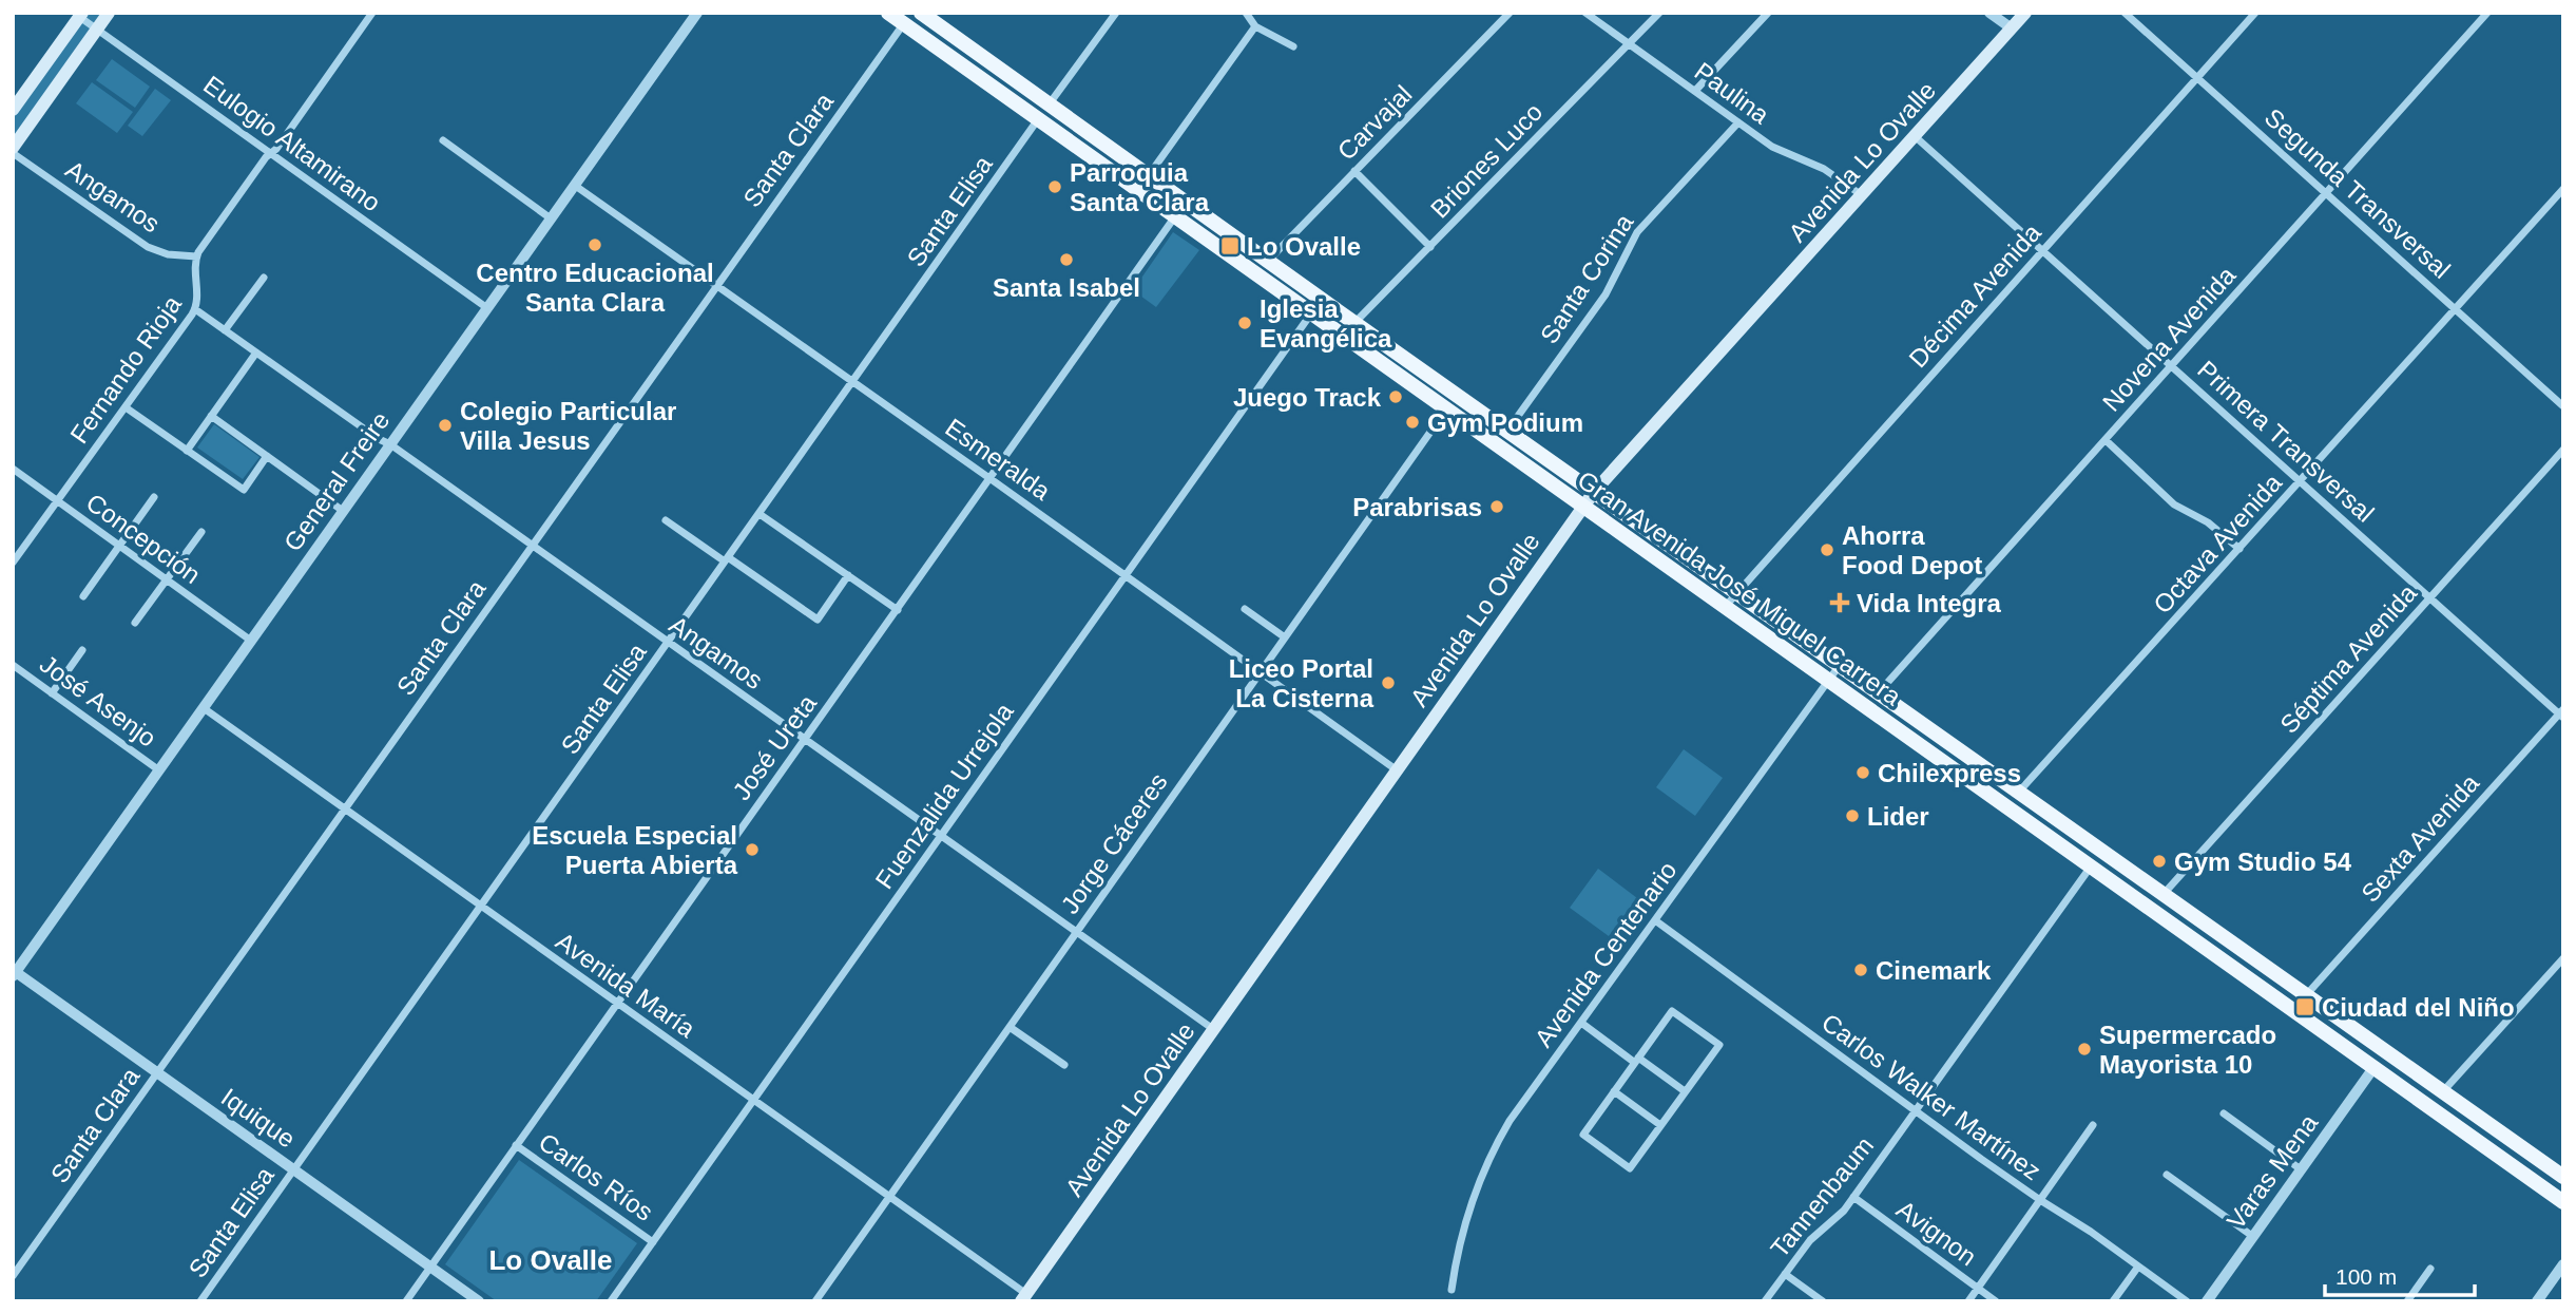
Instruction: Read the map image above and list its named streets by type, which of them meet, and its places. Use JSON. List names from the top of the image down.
{
  "streets": {
    "main road": ["Avenida Lo Ovalle", "Gran Avenida José Miguel Carrera"],
    "street": [
      "Paulina",
      "Carvajal",
      "Eulogio Altamirano",
      "Santa Clara",
      "Briones Luco",
      "Segunda Transversal",
      "Angamos",
      "Santa Elisa",
      "Santa Corina",
      "Décima Avenida",
      "Novena Avenida",
      "Fernando Rioja",
      "Primera Transversal",
      "Esmeralda",
      "General Freire",
      "Concepción",
      "Octava Avenida",
      "Séptima Avenida",
      "José Asenjo",
      "José Ureta",
      "Fuenzalida Urrejola",
      "Sexta Avenida",
      "Jorge Cáceres",
      "Avenida Centenario",
      "Avenida María",
      "Carlos Walker Martínez",
      "Iquique",
      "Varas Mena",
      "Carlos Ríos",
      "Tannenbaum",
      "Avignon"
    ]
  },
  "crossings": [
    ["Paulina", "Briones Luco"],
    ["Paulina", "Avenida Lo Ovalle"],
    ["Paulina", "Santa Corina"],
    ["Carvajal", "Gran Avenida José Miguel Carrera"],
    ["Eulogio Altamirano", "General Freire"],
    ["Santa Clara", "Angamos"],
    ["Santa Clara", "Esmeralda"],
    ["Santa Clara", "Gran Avenida José Miguel Carrera"],
    ["Santa Clara", "Avenida María"],
    ["Santa Clara", "Iquique"],
    ["Briones Luco", "Gran Avenida José Miguel Carrera"],
    ["Avenida Lo Ovalle", "Angamos"],
    ["Avenida Lo Ovalle", "Primera Transversal"],
    ["Avenida Lo Ovalle", "Esmeralda"],
    ["Avenida Lo Ovalle", "Gran Avenida José Miguel Carrera"],
    ["Avenida Lo Ovalle", "Avenida María"],
    ["Segunda Transversal", "Décima Avenida"],
    ["Segunda Transversal", "Novena Avenida"],
    ["Segunda Transversal", "Octava Avenida"],
    ["Angamos", "Santa Elisa"],
    ["Angamos", "Fernando Rioja"],
    ["Angamos", "General Freire"],
    ["Angamos", "José Ureta"],
    ["Angamos", "Fuenzalida Urrejola"],
    ["Angamos", "Jorge Cáceres"],
    ["Santa Elisa", "Esmeralda"],
    ["Santa Elisa", "Gran Avenida José Miguel Carrera"],
    ["Santa Elisa", "Avenida María"],
    ["Santa Elisa", "Iquique"],
    ["Santa Corina", "Gran Avenida José Miguel Carrera"],
    ["Décima Avenida", "Primera Transversal"],
    ["Décima Avenida", "Gran Avenida José Miguel Carrera"],
    ["Novena Avenida", "Primera Transversal"],
    ["Novena Avenida", "Gran Avenida José Miguel Carrera"],
    ["Fernando Rioja", "Concepción"],
    ["Primera Transversal", "Octava Avenida"],
    ["Primera Transversal", "Séptima Avenida"],
    ["Primera Transversal", "Sexta Avenida"],
    ["Esmeralda", "General Freire"],
    ["Esmeralda", "José Ureta"],
    ["Esmeralda", "Fuenzalida Urrejola"],
    ["Esmeralda", "Jorge Cáceres"],
    ["General Freire", "Concepción"],
    ["General Freire", "José Asenjo"],
    ["General Freire", "Avenida María"],
    ["General Freire", "Iquique"],
    ["Octava Avenida", "Gran Avenida José Miguel Carrera"],
    ["Gran Avenida José Miguel Carrera", "Séptima Avenida"],
    ["Gran Avenida José Miguel Carrera", "José Ureta"],
    ["Gran Avenida José Miguel Carrera", "Fuenzalida Urrejola"],
    ["Gran Avenida José Miguel Carrera", "Sexta Avenida"],
    ["Gran Avenida José Miguel Carrera", "Jorge Cáceres"],
    ["Gran Avenida José Miguel Carrera", "Avenida Centenario"],
    ["Gran Avenida José Miguel Carrera", "Varas Mena"],
    ["Gran Avenida José Miguel Carrera", "Tannenbaum"],
    ["José Ureta", "Avenida María"],
    ["José Ureta", "Iquique"],
    ["José Ureta", "Carlos Ríos"],
    ["Fuenzalida Urrejola", "Avenida María"],
    ["Fuenzalida Urrejola", "Carlos Ríos"],
    ["Jorge Cáceres", "Avenida María"],
    ["Avenida Centenario", "Carlos Walker Martínez"],
    ["Carlos Walker Martínez", "Tannenbaum"],
    ["Tannenbaum", "Avignon"]
  ],
  "districts": ["Lo Ovalle"],
  "places": {
    "other": [
      "Parroquia Santa Clara",
      "Centro Educacional Santa Clara",
      "Santa Isabel",
      "Iglesia Evangélica",
      "Juego Track",
      "Gym Podium",
      "Colegio Particular Villa Jesus",
      "Parabrisas",
      "Ahorra Food Depot",
      "Liceo Portal La Cisterna",
      "Chilexpress",
      "Lider",
      "Escuela Especial Puerta Abierta",
      "Gym Studio 54",
      "Cinemark",
      "Supermercado Mayorista 10"
    ],
    "transit": ["Lo Ovalle", "Ciudad del Niño"],
    "health": ["Vida Integra"]
  },
  "scale_bar": "100 m"
}
